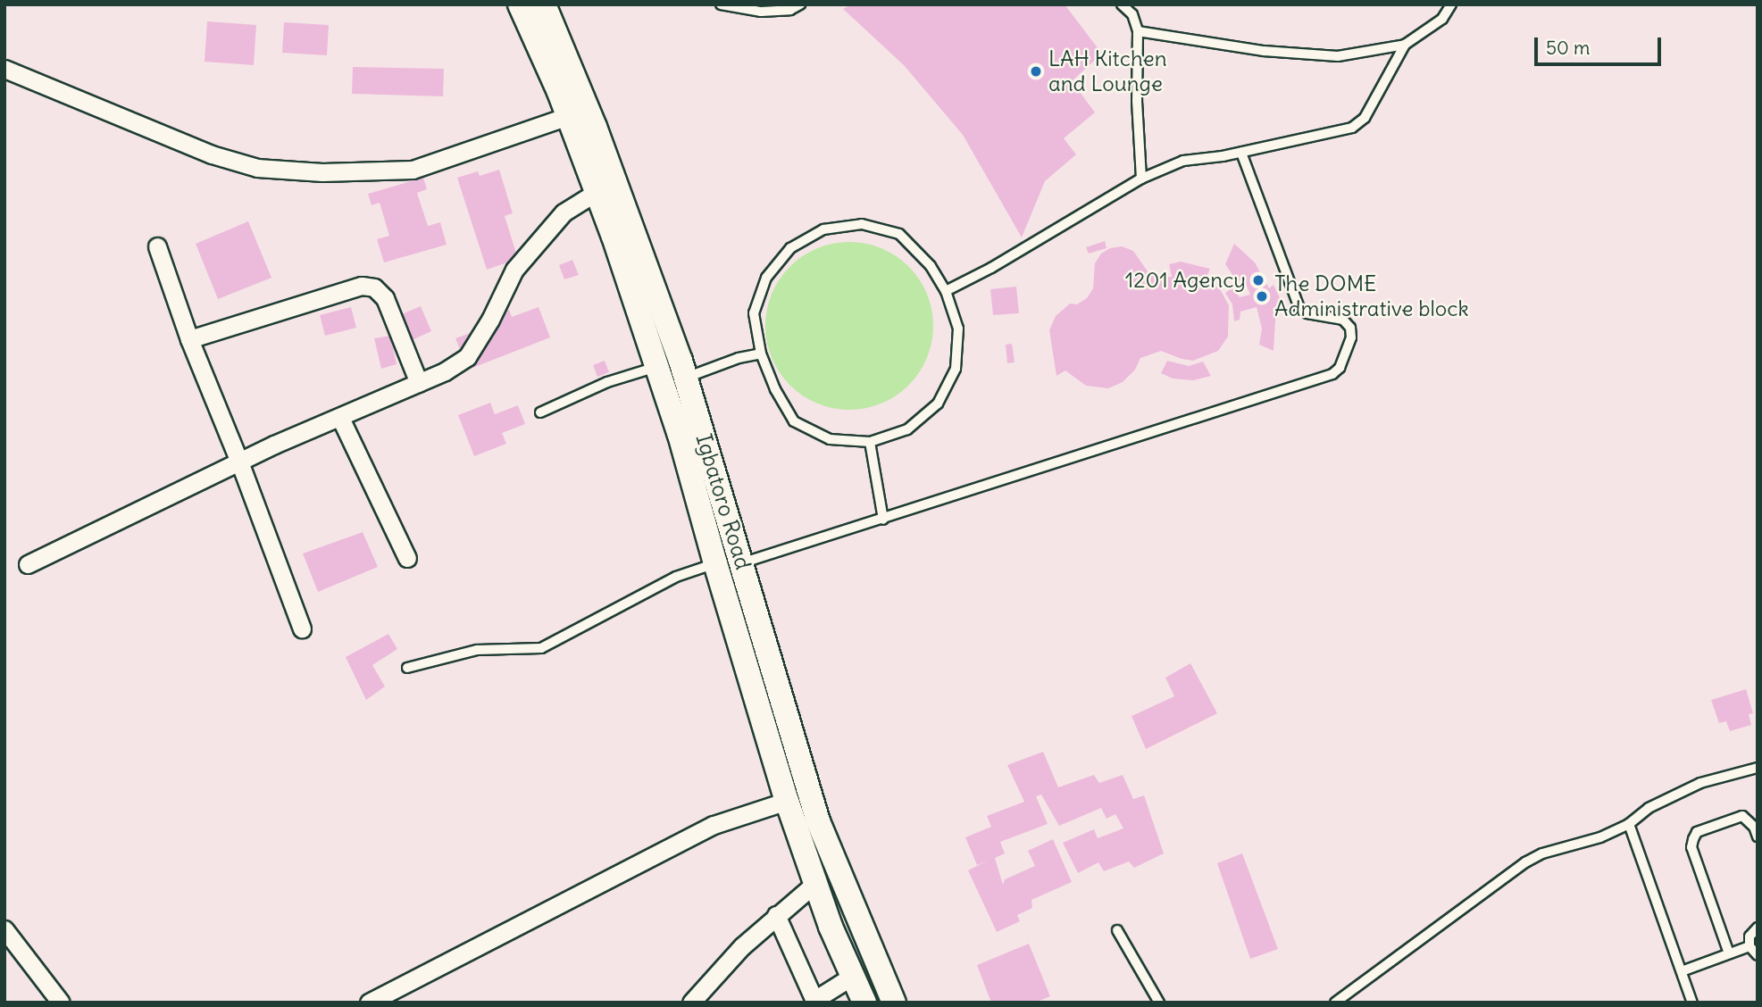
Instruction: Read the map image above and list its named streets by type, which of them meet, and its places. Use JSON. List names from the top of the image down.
{
  "streets": {
    "street": ["Igbatoro Road"]
  },
  "places": ["LAH Kitchen and Lounge", "1201 Agency", "The DOME Administrative block"],
  "scale_bar": "50 m"
}
